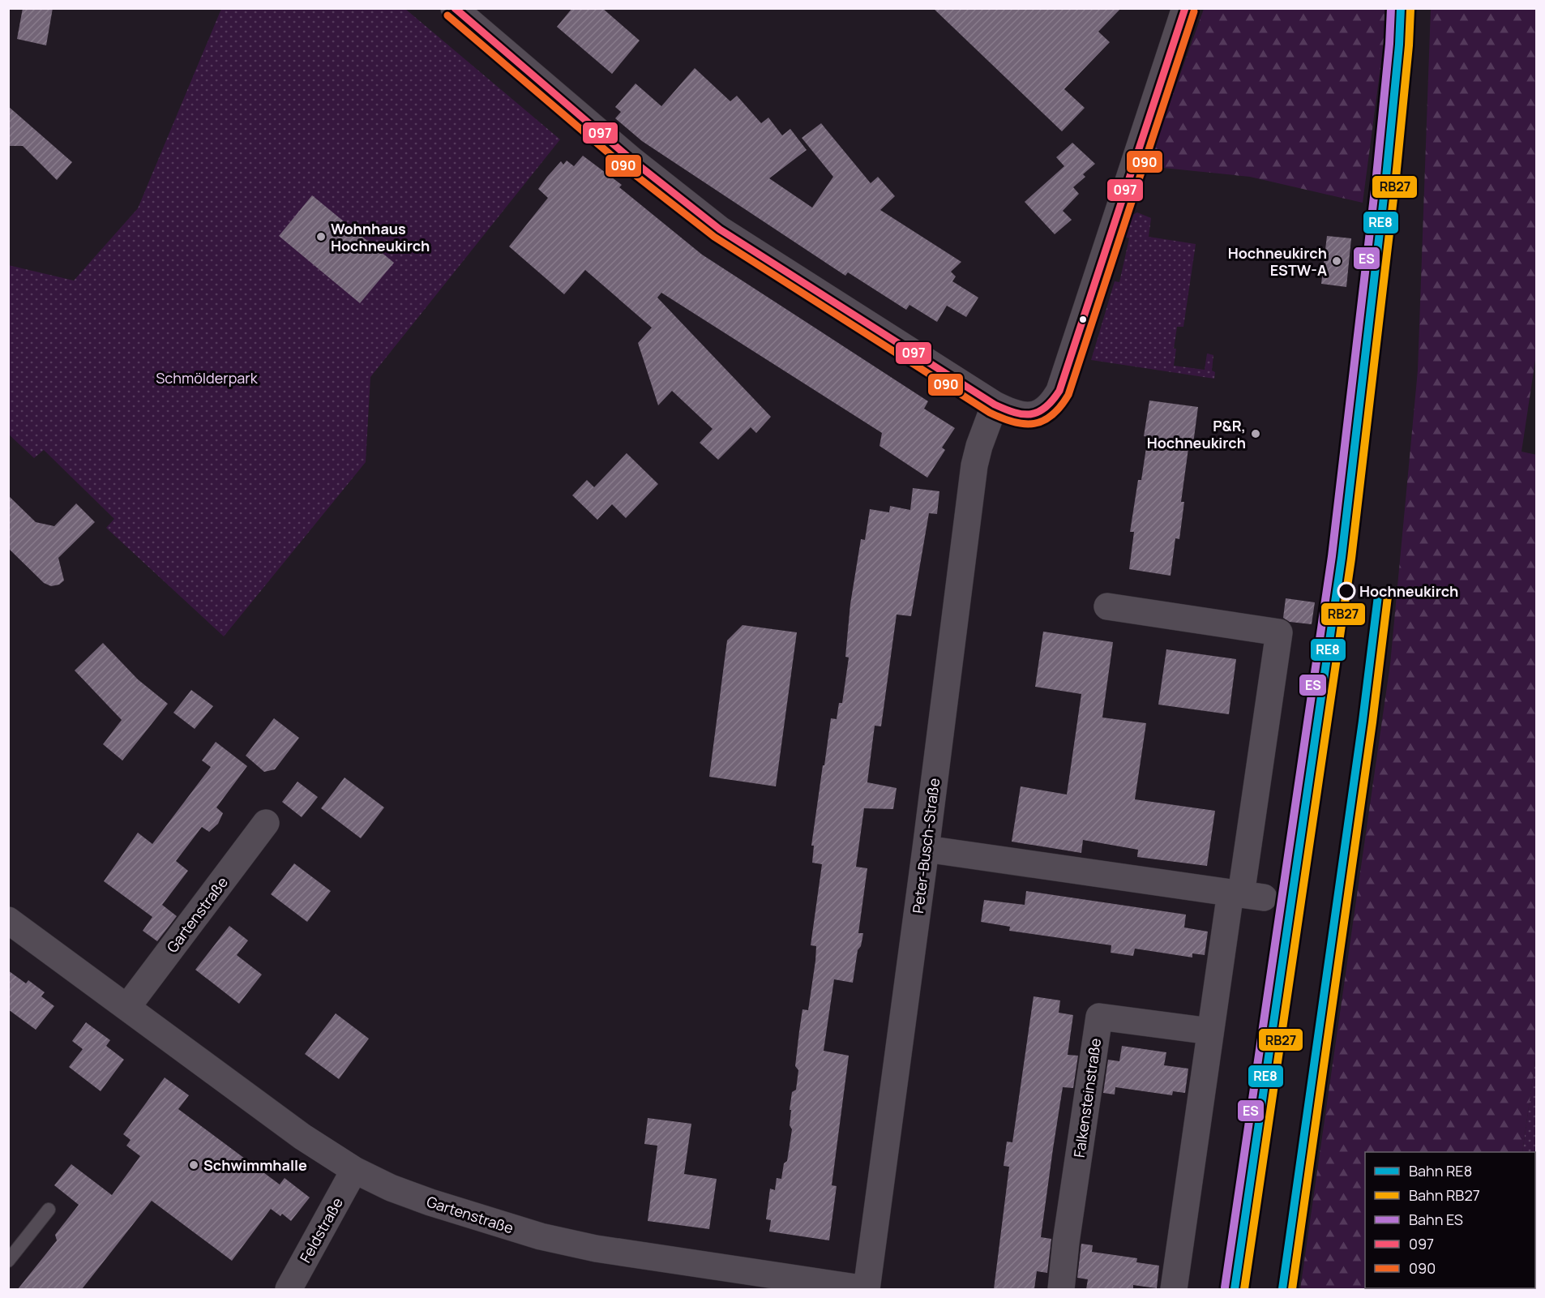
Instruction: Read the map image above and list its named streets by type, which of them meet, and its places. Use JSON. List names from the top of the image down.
{
  "streets": {
    "street": [
      "Peter-Busch-Straße",
      "Gartenstraße",
      "Falkensteinstraße",
      "Feldstraße"
    ]
  },
  "crossings": [
    ["Peter-Busch-Straße", "Gartenstraße"],
    ["Gartenstraße", "Feldstraße"]
  ],
  "parks": ["Schmölderpark"],
  "places": [
    "Wohnhaus Hochneukirch",
    "Hochneukirch ESTW-A",
    "P&R, Hochneukirch",
    "Hochneukirch",
    "Schwimmhalle"
  ],
  "lines": [
    "rail line RE8",
    "rail line ES",
    "transit line 097",
    "rail line RB27",
    "transit line 090"
  ],
  "legend": [
    "Bahn RE8",
    "Bahn RB27",
    "Bahn ES",
    "097",
    "090"
  ]
}
